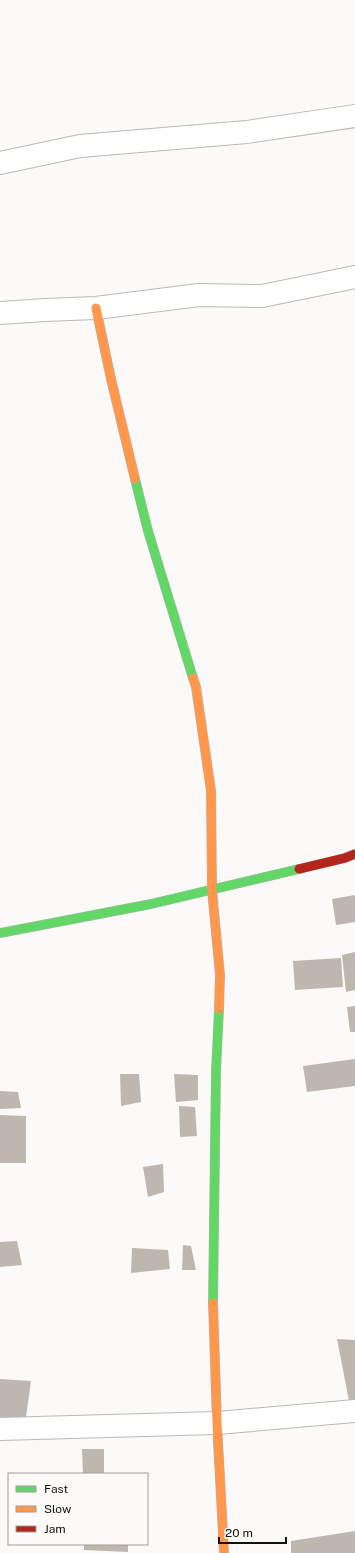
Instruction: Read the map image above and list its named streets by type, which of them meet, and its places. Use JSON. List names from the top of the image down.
{
  "legend": ["Fast", "Slow", "Jam"],
  "scale_bar": "20 m"
}
